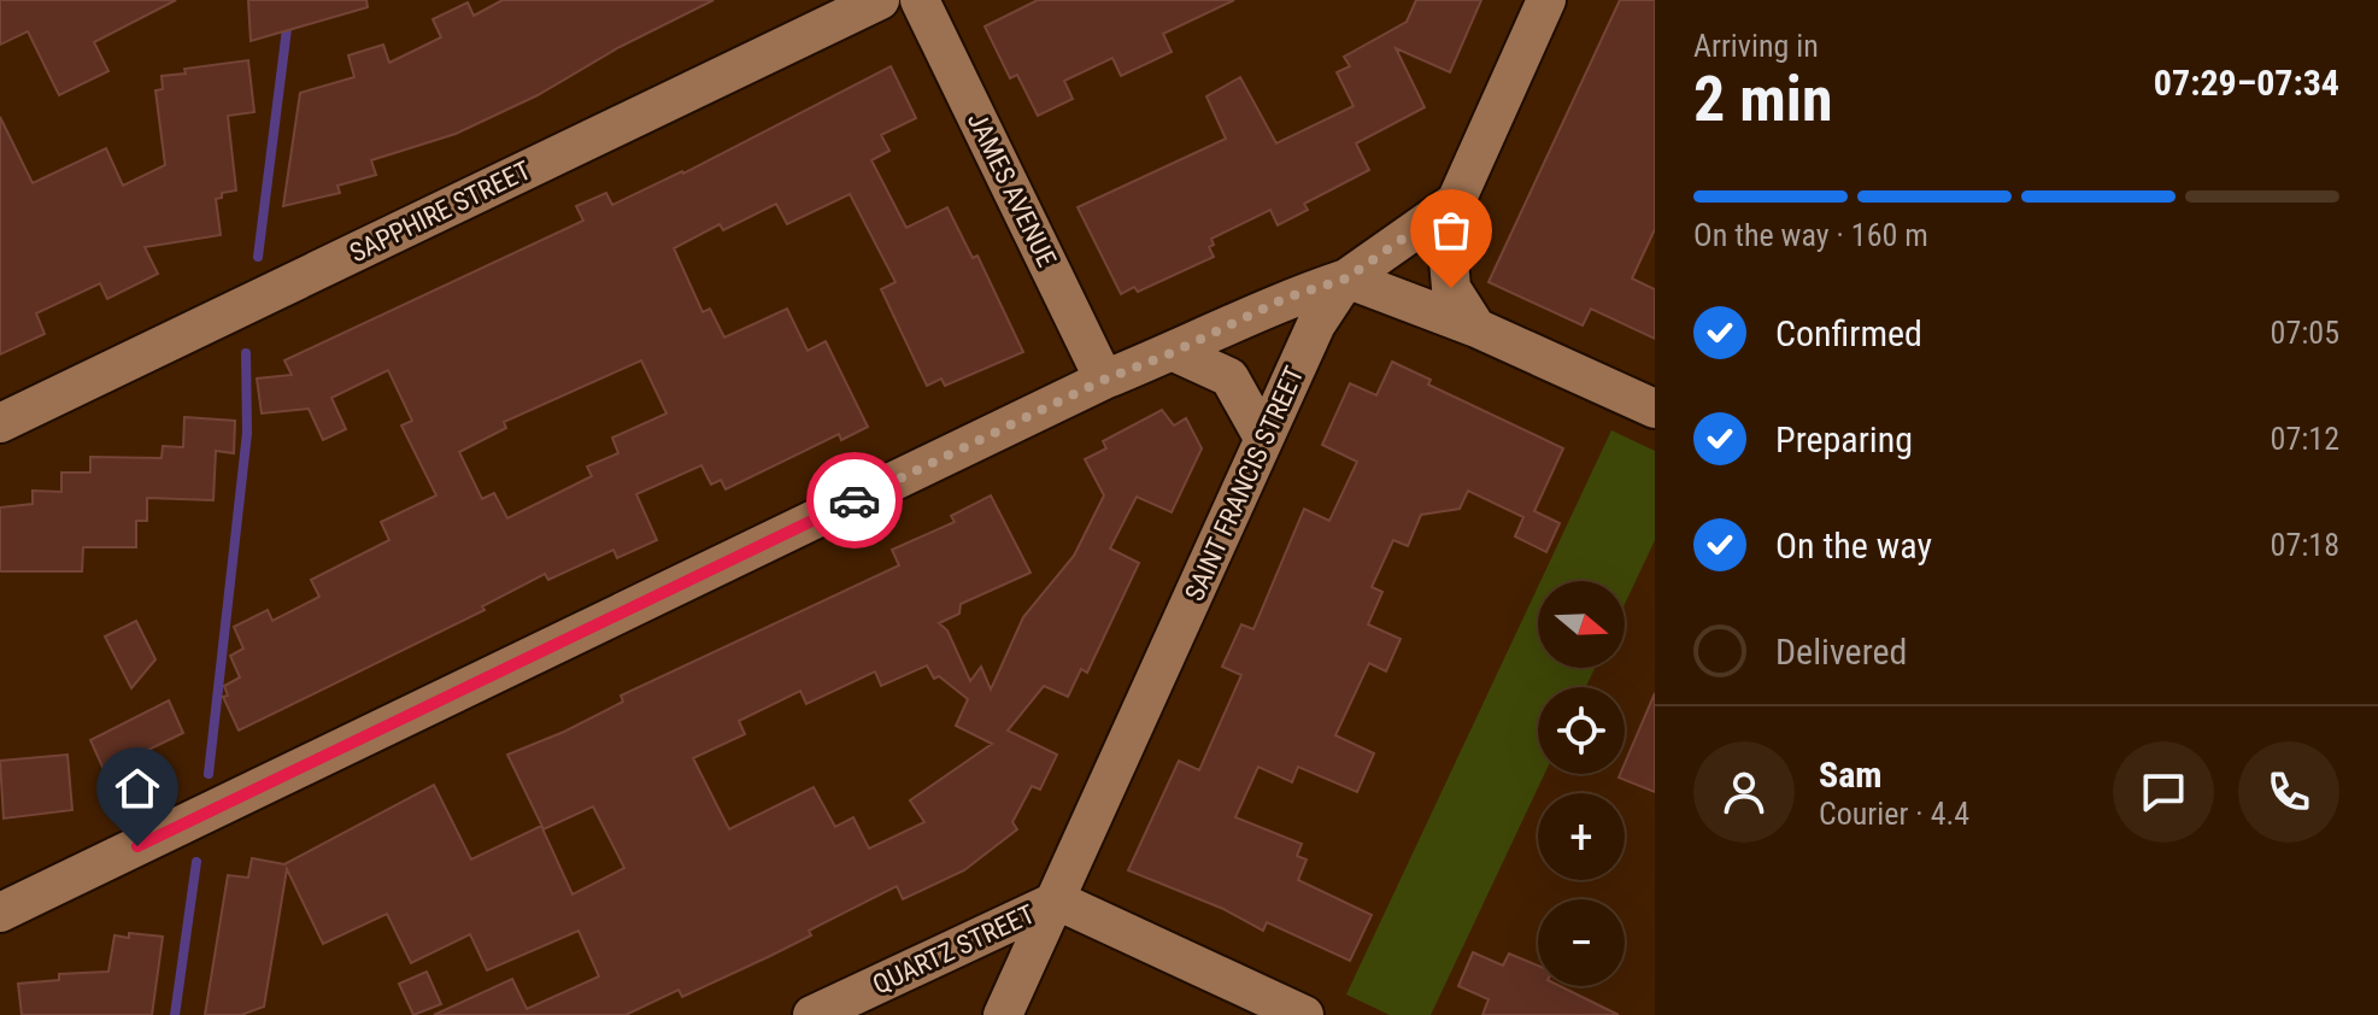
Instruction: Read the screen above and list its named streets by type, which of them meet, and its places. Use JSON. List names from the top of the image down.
{
  "streets": {
    "street": [
      "JAMES AVENUE",
      "SAPPHIRE STREET",
      "SAINT FRANCIS STREET",
      "QUARTZ STREET"
    ]
  },
  "crossings": [
    ["SAINT FRANCIS STREET", "QUARTZ STREET"]
  ],
  "north": "right",
  "page": {
    "heading": ["2 min", "Arriving in", "07:29–07:34"],
    "panel": ["Sam", "Courier · 4.4"],
    "bar": "On the way · 160 m",
    "list": [
      ["Confirmed", "07:05"],
      ["Preparing", "07:12"],
      ["On the way", "07:18"],
      "Delivered"
    ],
    "map_buttons": ["+", "−"]
  }
}
